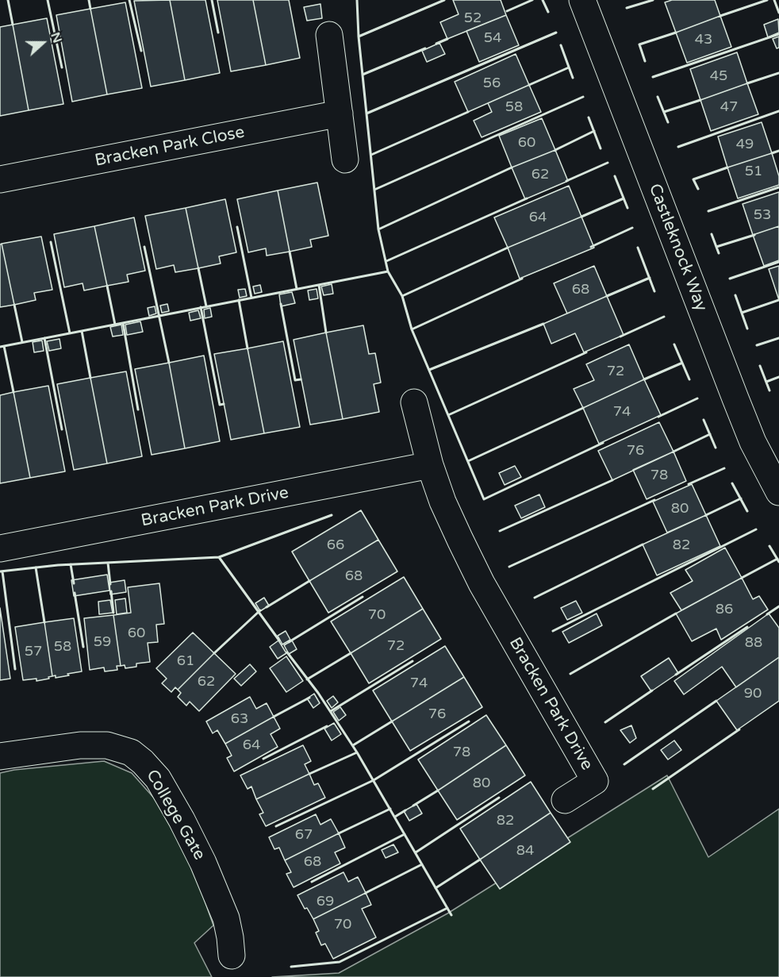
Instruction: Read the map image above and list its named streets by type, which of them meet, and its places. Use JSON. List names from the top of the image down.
{
  "streets": {
    "street": [
      "Bracken Park Close",
      "Castleknock Way",
      "Bracken Park Drive",
      "College Gate"
    ]
  },
  "house_numbers": [
    "52",
    "54",
    "43",
    "45",
    "56",
    "58",
    "47",
    "60",
    "49",
    "51",
    "62",
    "53",
    "64",
    "68",
    "72",
    "74",
    "76",
    "78",
    "80",
    "66",
    "82",
    "68",
    "86",
    "70",
    "60",
    "59",
    "88",
    "72",
    "58",
    "57",
    "61",
    "62",
    "74",
    "90",
    "76",
    "63",
    "64",
    "78",
    "80",
    "82",
    "67",
    "84",
    "68",
    "69",
    "70"
  ],
  "north": "right"
}
